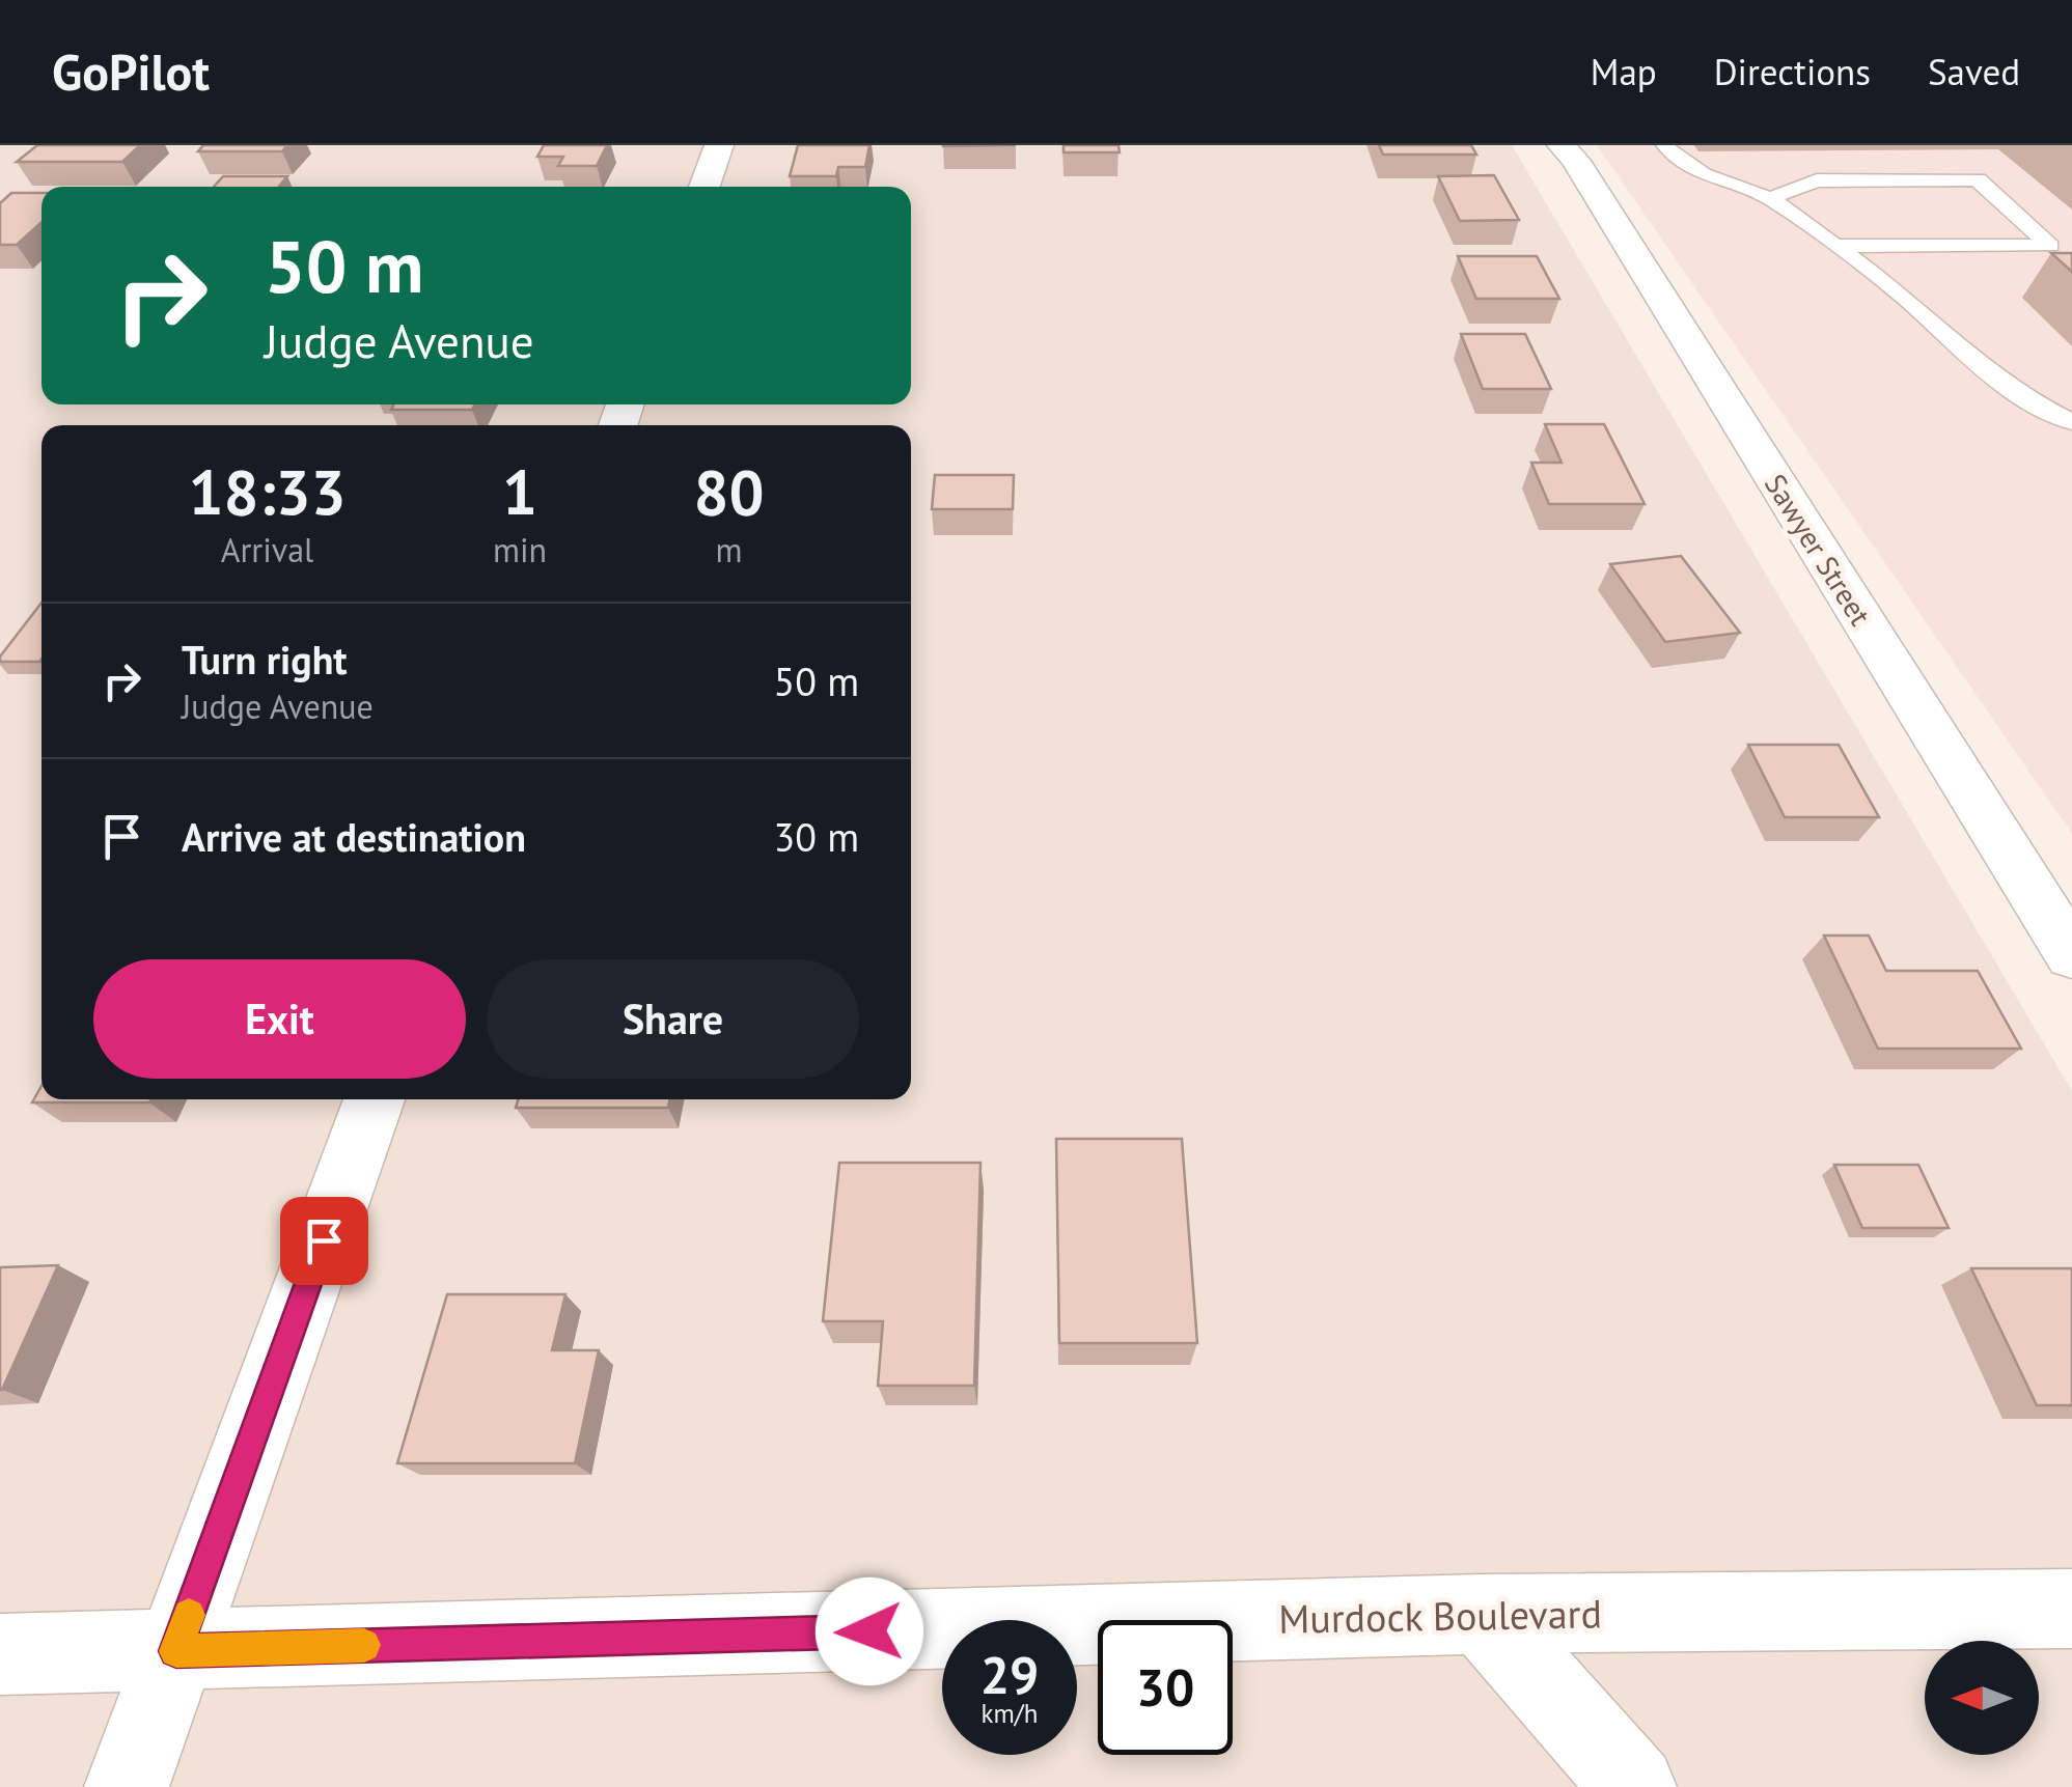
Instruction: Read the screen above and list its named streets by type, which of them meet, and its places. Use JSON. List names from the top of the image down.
{
  "streets": {
    "street": ["Sawyer Street", "Murdock Boulevard"]
  },
  "north": "left",
  "page": {
    "header": "GoPilot",
    "nav": ["Map", "Directions", "Saved"],
    "turn": ["50 m", "Judge Avenue"],
    "eta": [
      "18:33",
      "Arrival",
      "1",
      "min",
      "80",
      "m"
    ],
    "list": [
      {
        "name": "Turn right",
        "note": "Judge Avenue",
        "value": "50 m"
      },
      {
        "name": "Arrive at destination",
        "value": "30 m"
      }
    ],
    "buttons": ["Exit", "Share"],
    "speed": "29 km/h",
    "limit": "30"
  }
}
